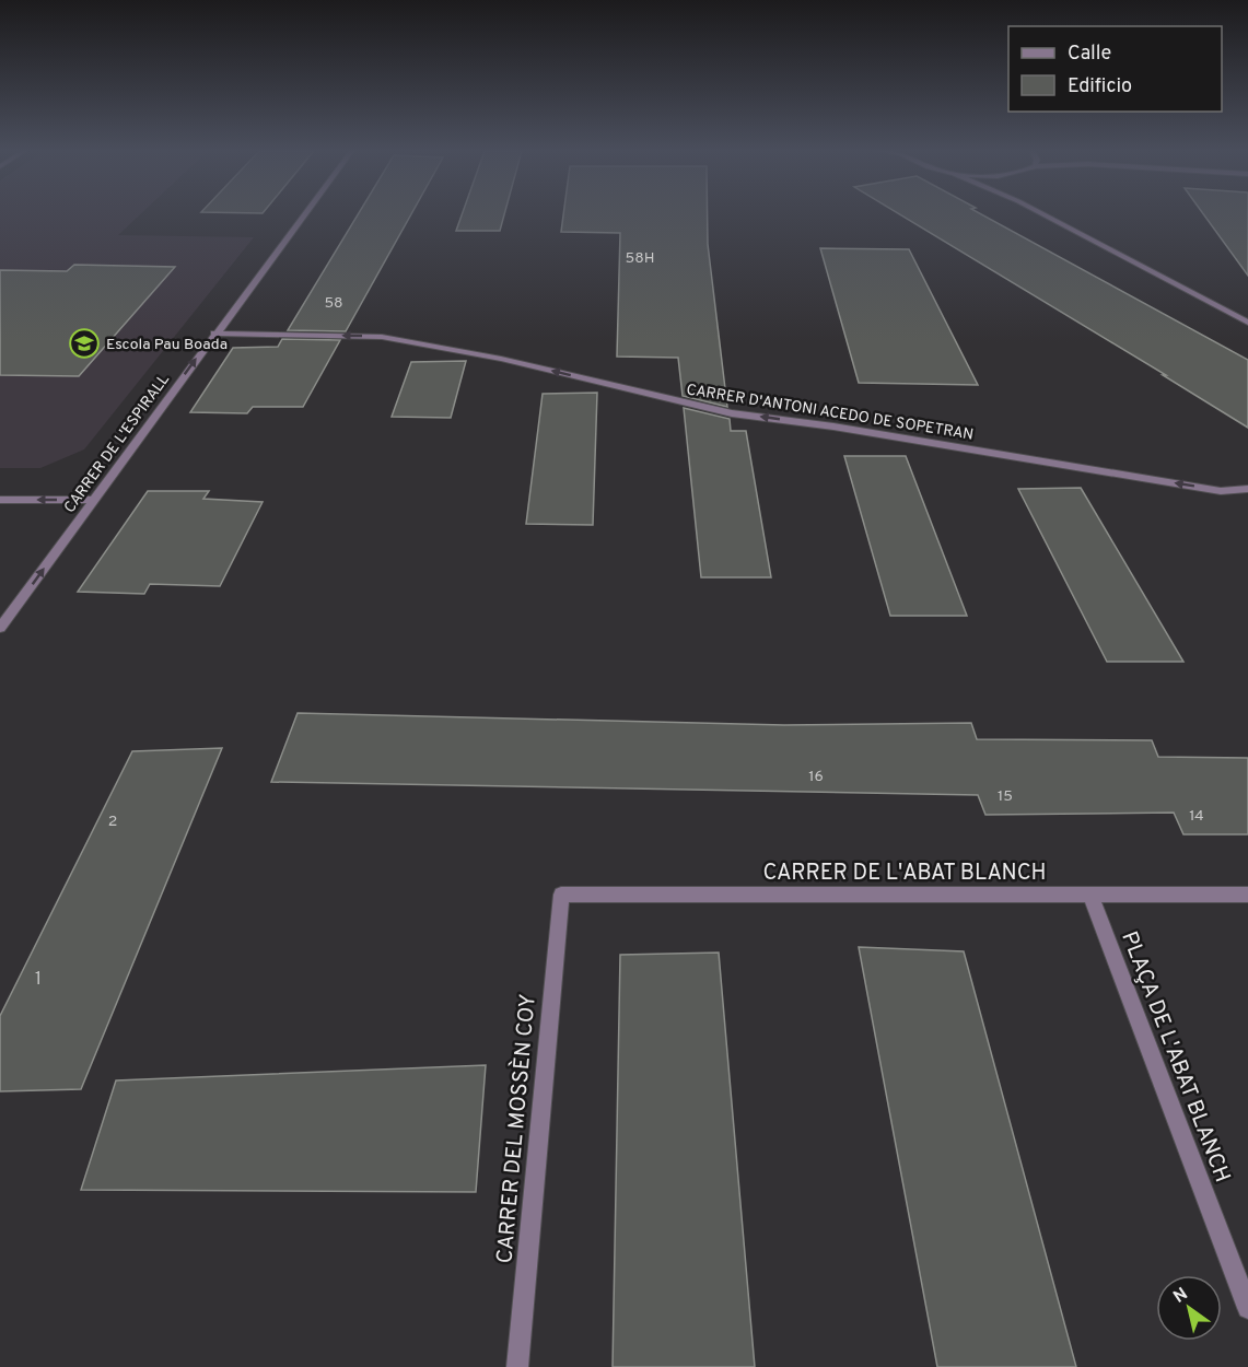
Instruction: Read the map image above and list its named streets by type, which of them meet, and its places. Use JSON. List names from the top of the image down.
{
  "streets": {
    "street": [
      "CARRER D'ANTONI ACEDO DE SOPETRAN",
      "CARRER DE L'ESPIRALL",
      "CARRER DE L'ABAT BLANCH",
      "PLAÇA DE L'ABAT BLANCH",
      "CARRER DEL MOSSÈN COY"
    ]
  },
  "crossings": [
    ["CARRER D'ANTONI ACEDO DE SOPETRAN", "CARRER DE L'ESPIRALL"],
    ["CARRER DE L'ABAT BLANCH", "PLAÇA DE L'ABAT BLANCH"],
    ["CARRER DE L'ABAT BLANCH", "CARRER DEL MOSSÈN COY"]
  ],
  "one_way": ["CARRER D'ANTONI ACEDO DE SOPETRAN", "CARRER DE L'ESPIRALL"],
  "places": {
    "school or university": ["Escola Pau Boada"]
  },
  "house_numbers": [
    "58H",
    "58",
    "16",
    "15",
    "14",
    "2",
    "1"
  ],
  "legend": ["Calle", "Edificio"],
  "north": "top left"
}
